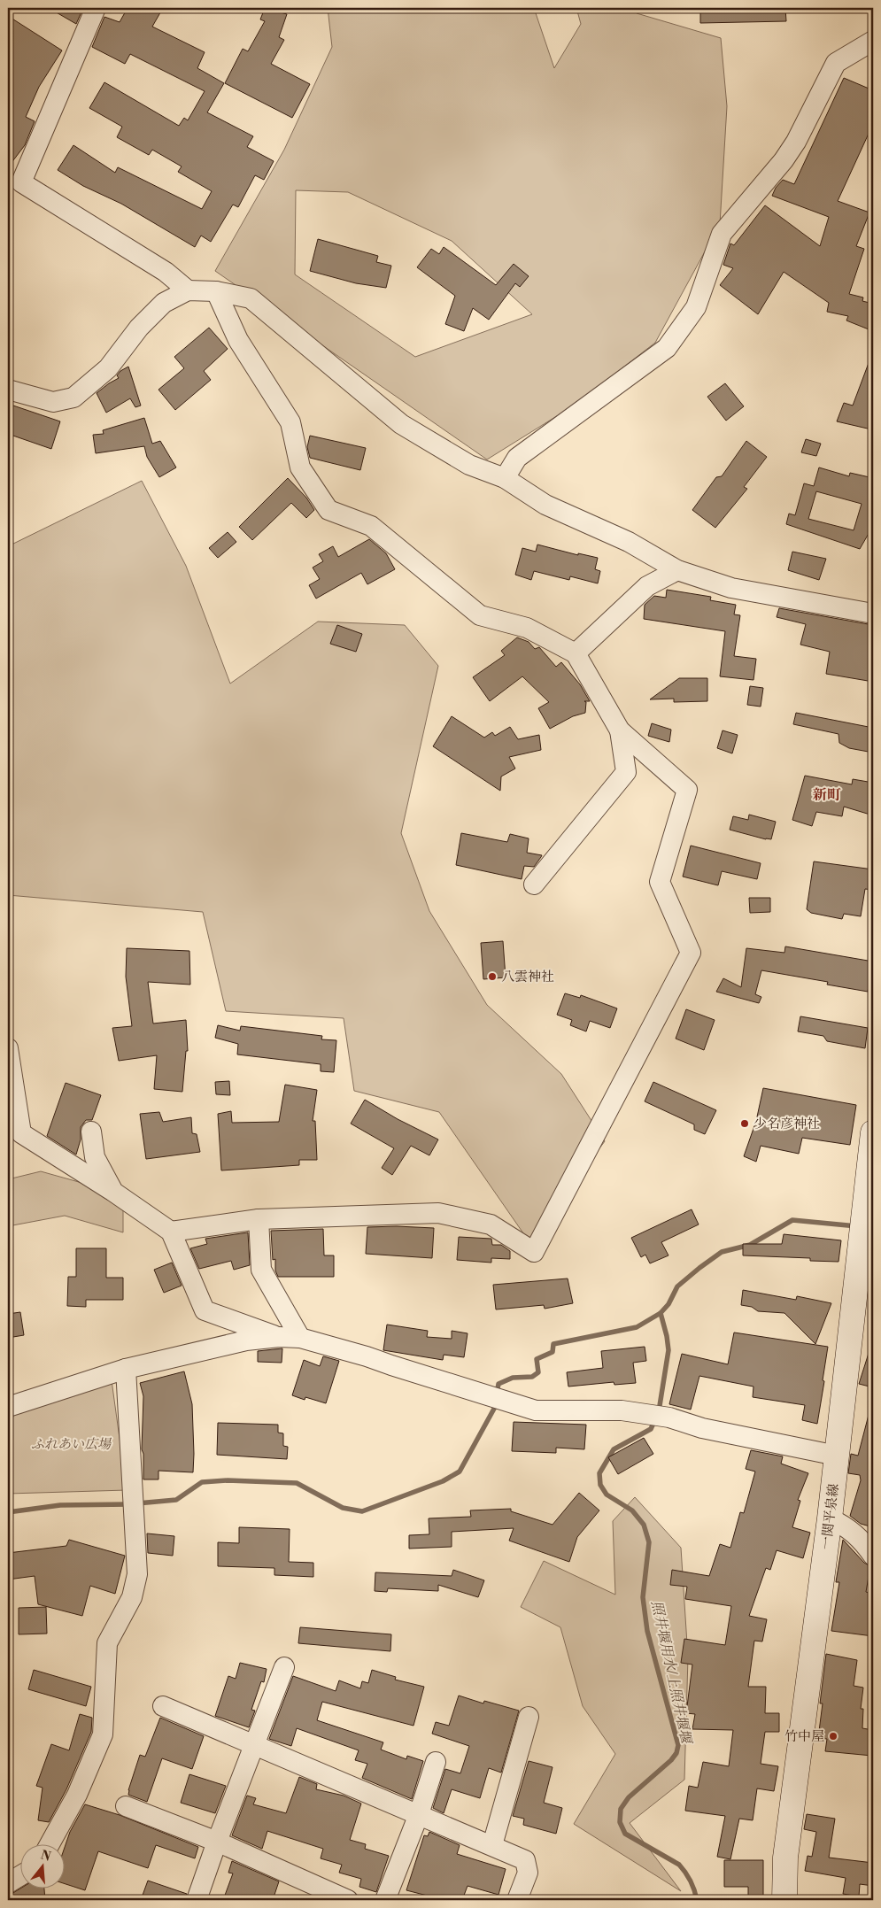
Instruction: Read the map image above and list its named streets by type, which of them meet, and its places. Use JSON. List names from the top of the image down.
{
  "streets": {
    "main road": ["一関平泉線"]
  },
  "districts": ["新町"],
  "water": ["照井堰用水/上照井堰堰"],
  "parks": ["ふれあい広場"],
  "places": ["八雲神社", "少名彦神社", "竹中屋"],
  "north": "top"
}
